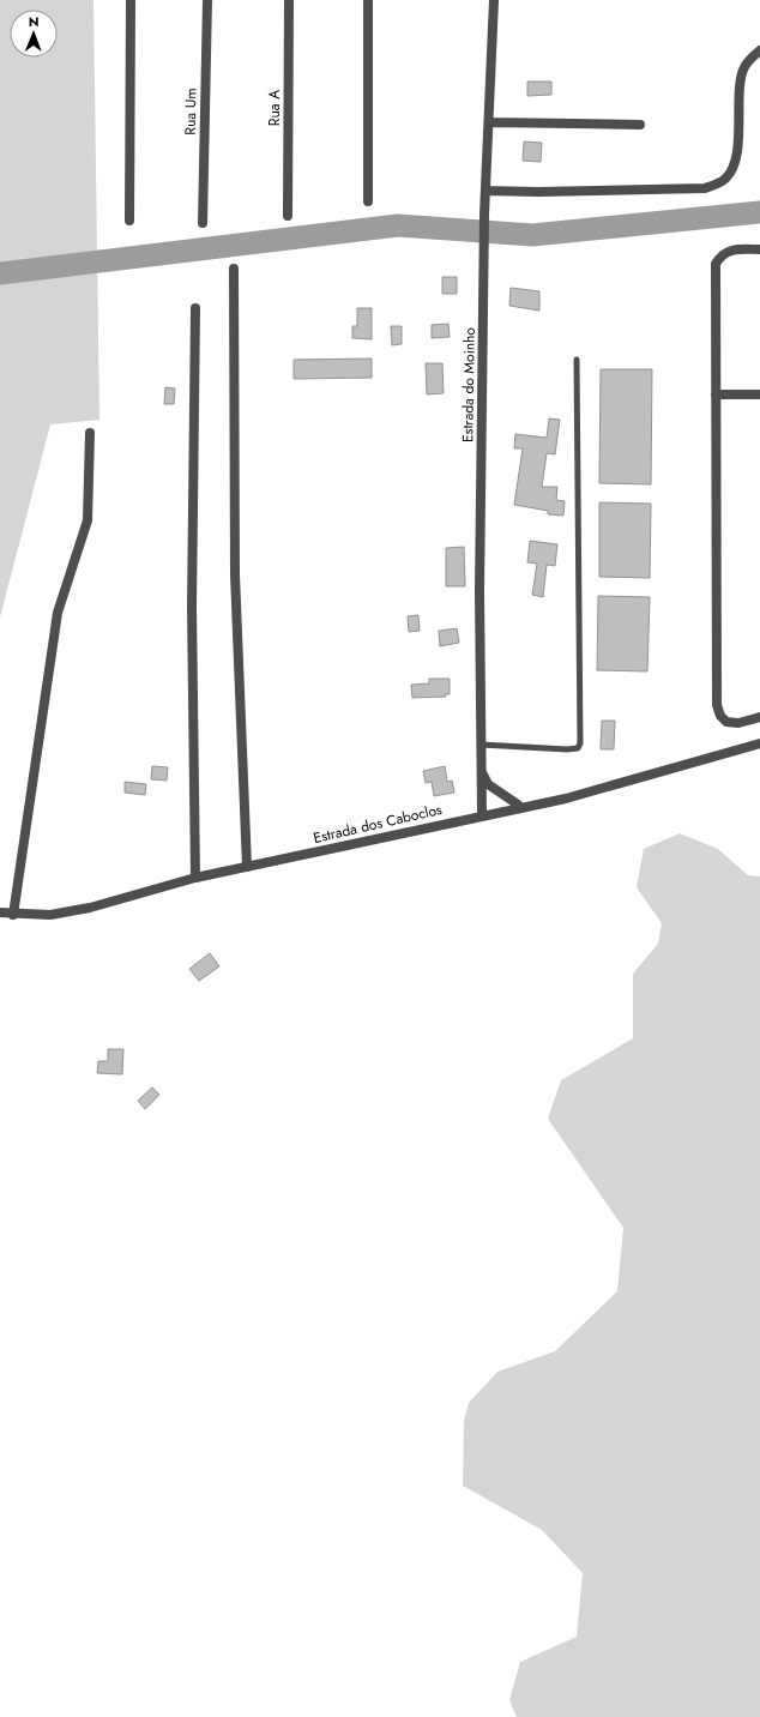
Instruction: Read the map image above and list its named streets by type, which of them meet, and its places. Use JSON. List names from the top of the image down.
{
  "streets": {
    "street": [
      "Rua A",
      "Rua Um",
      "Estrada do Moinho",
      "Estrada dos Caboclos"
    ]
  },
  "crossings": [
    ["Estrada do Moinho", "Estrada dos Caboclos"]
  ],
  "north": "top"
}
